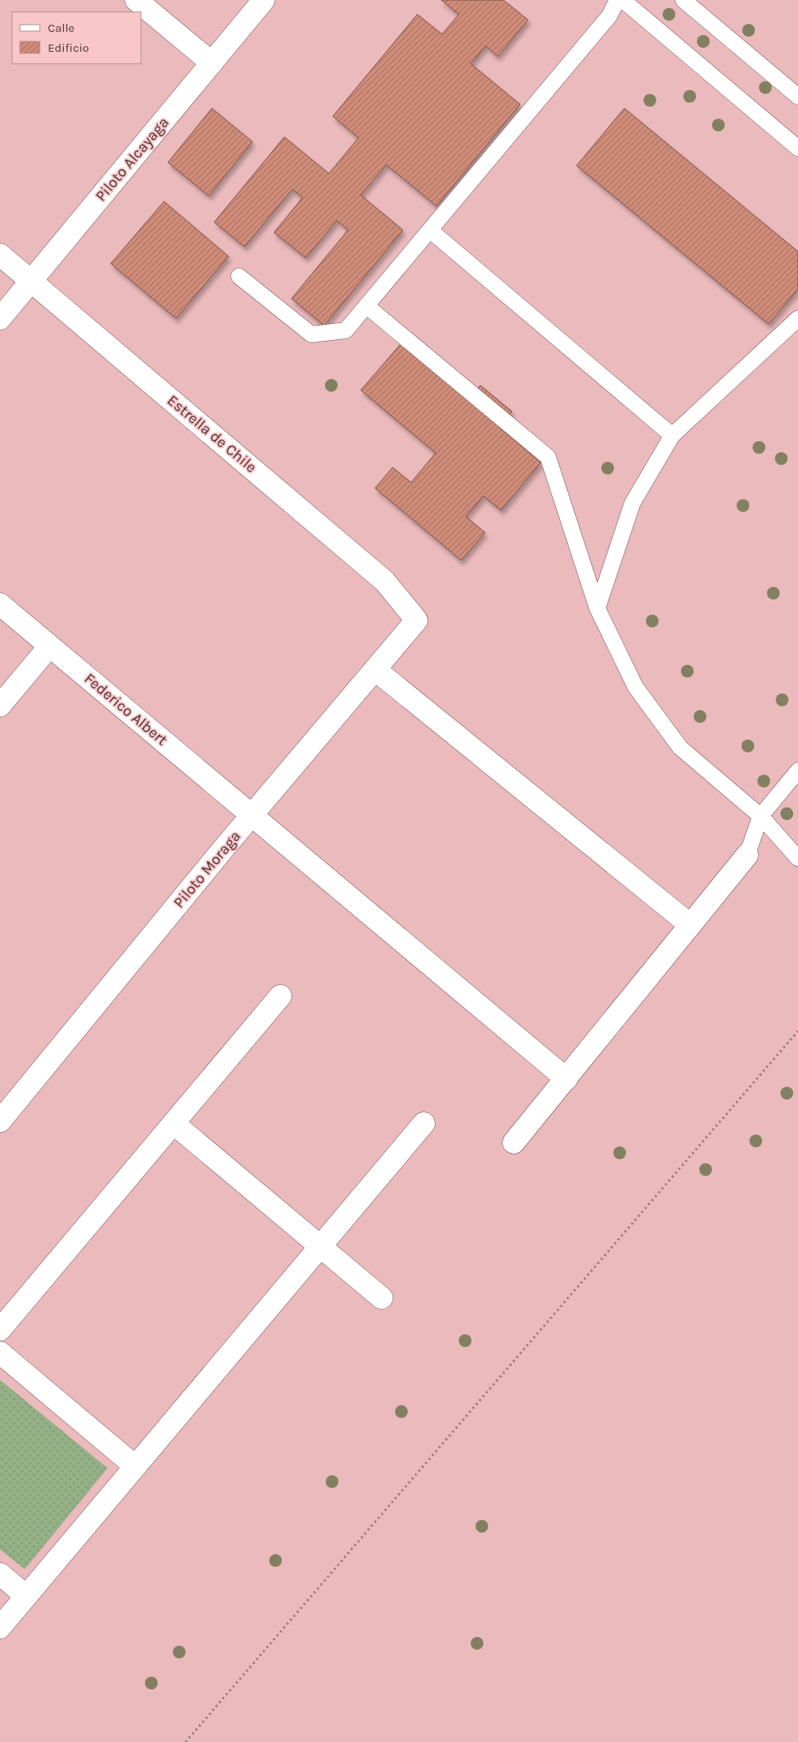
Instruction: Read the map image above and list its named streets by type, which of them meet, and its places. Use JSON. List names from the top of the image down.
{
  "streets": {
    "street": [
      "Piloto Alcayaga",
      "Estrella de Chile",
      "Federico Albert",
      "Piloto Moraga"
    ]
  },
  "crossings": [
    ["Piloto Alcayaga", "Estrella de Chile"],
    ["Estrella de Chile", "Piloto Moraga"],
    ["Federico Albert", "Piloto Moraga"]
  ],
  "legend": ["Calle", "Edificio"]
}
